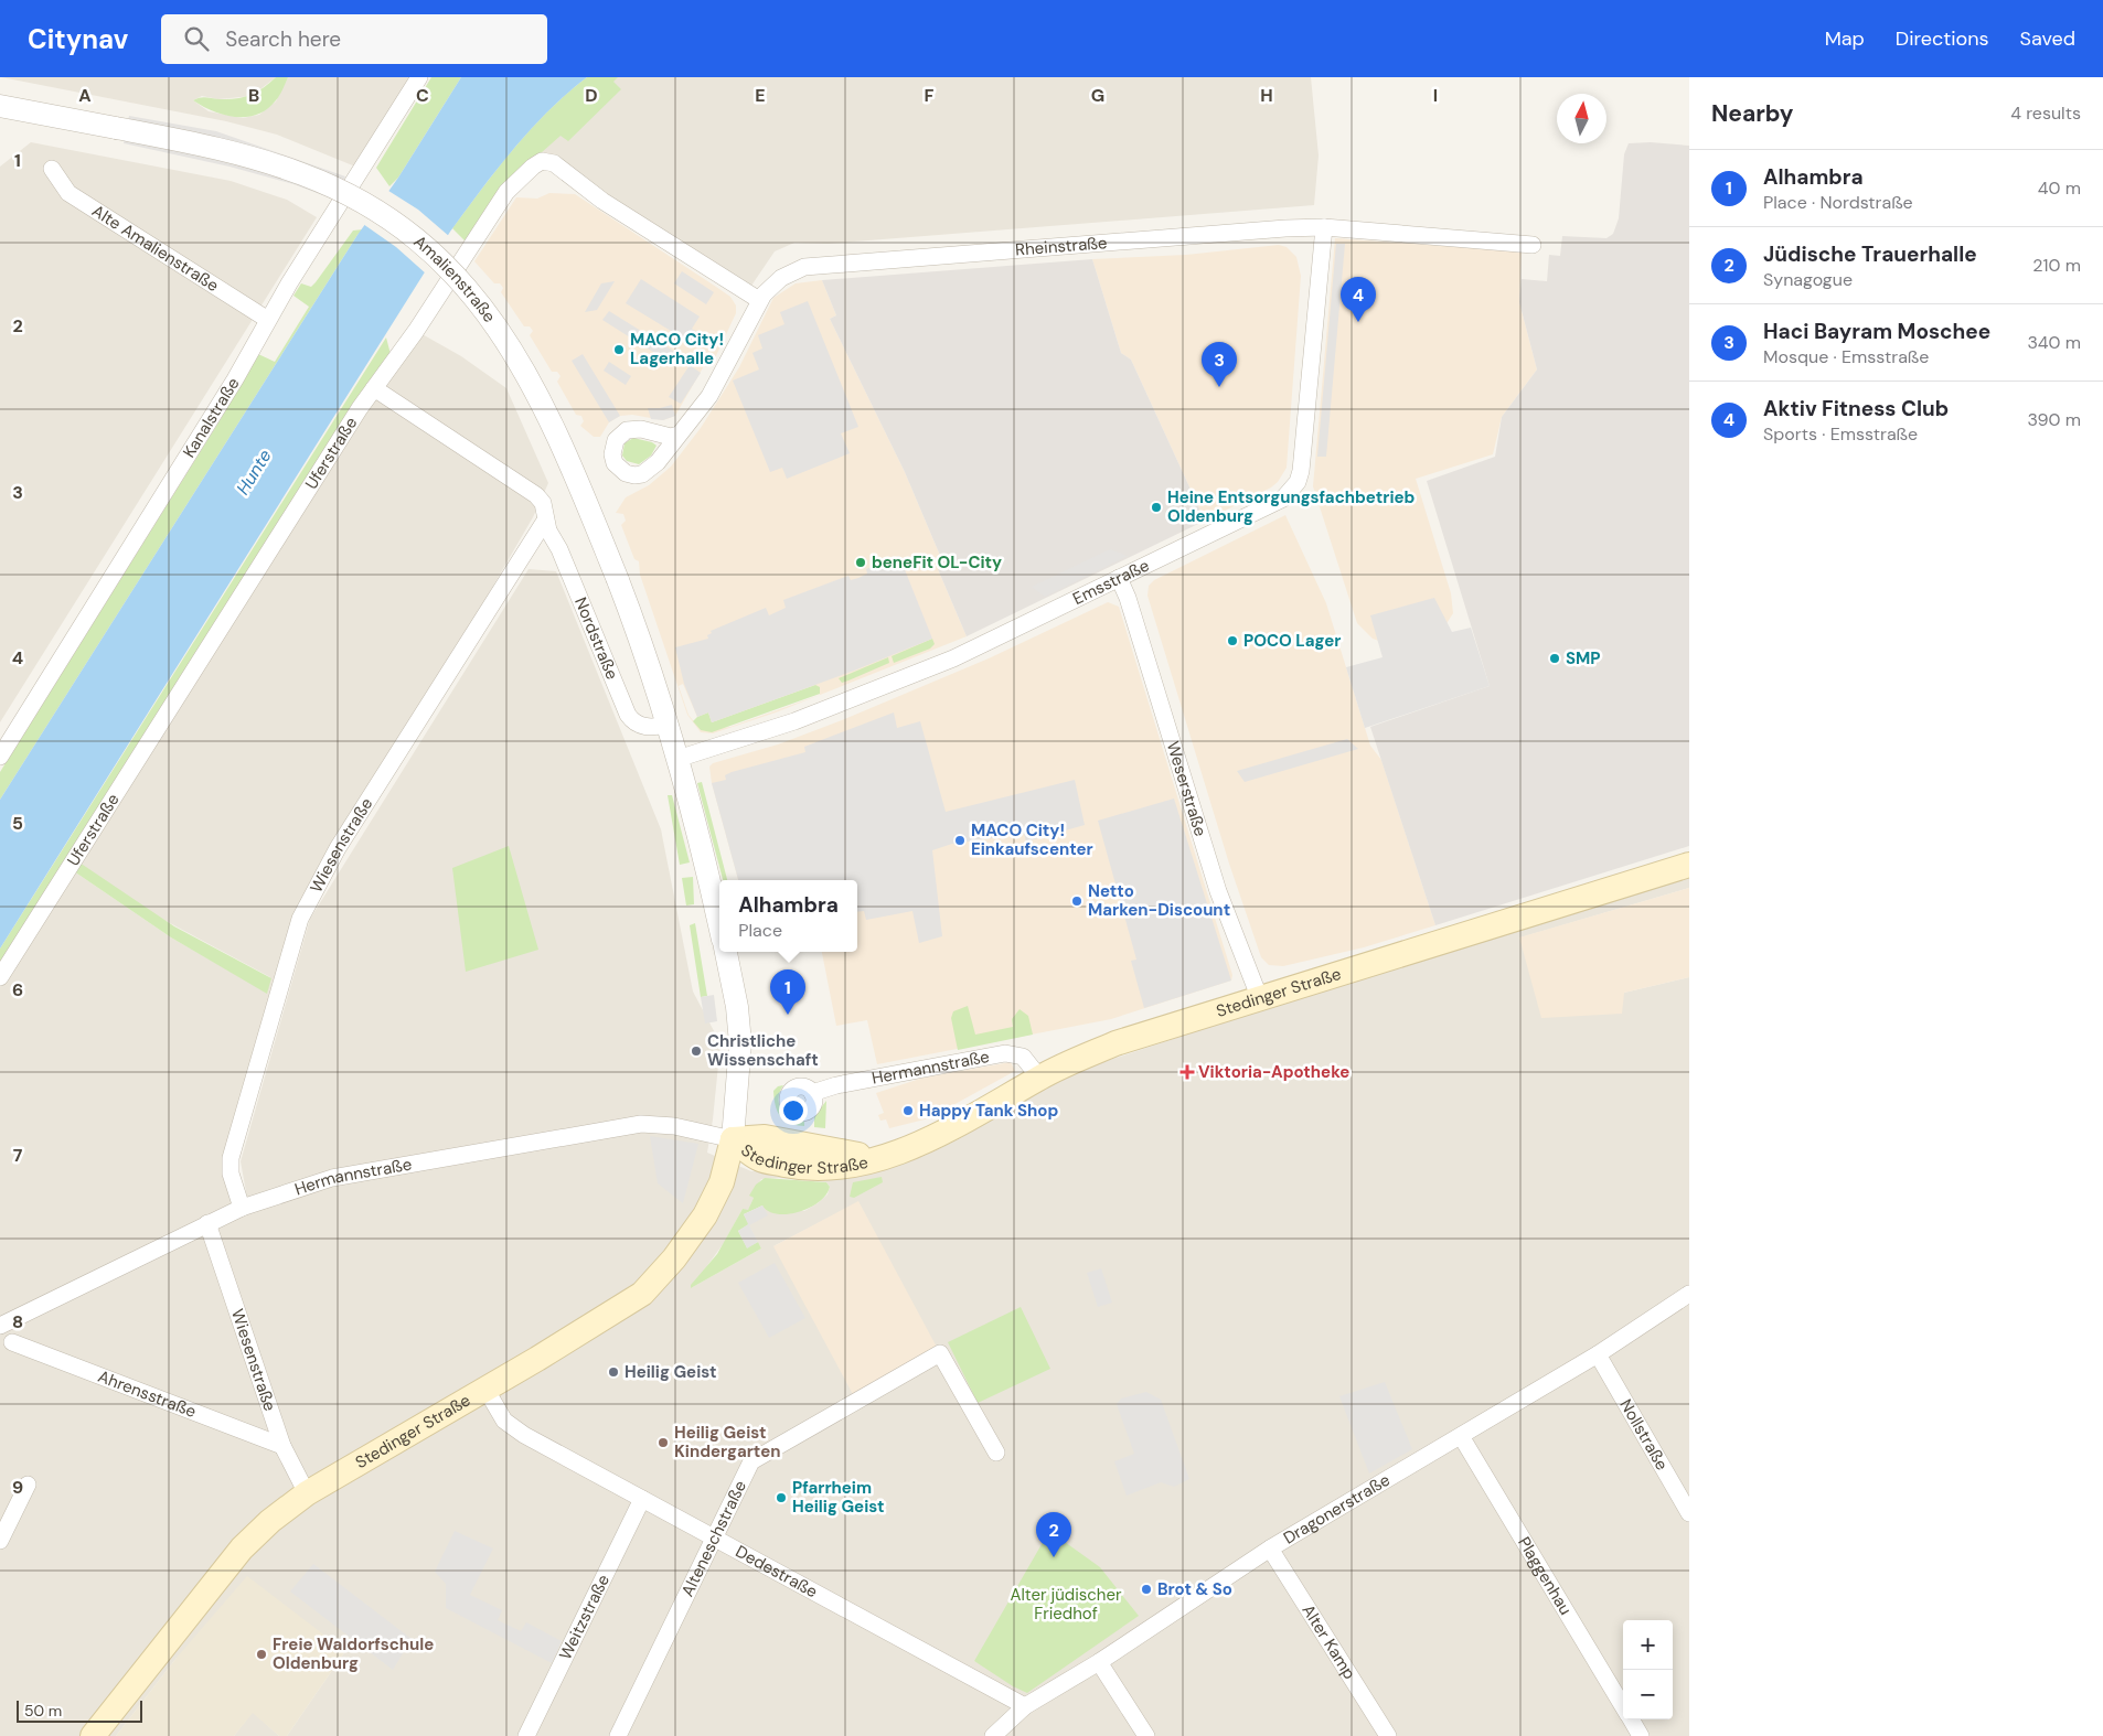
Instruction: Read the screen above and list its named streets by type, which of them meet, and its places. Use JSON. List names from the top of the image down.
{
  "streets": {
    "main road": ["Stedinger Straße"],
    "street": [
      "Rheinstraße",
      "Alte Amalienstraße",
      "Amalienstraße",
      "Kanalstraße",
      "Uferstraße",
      "Emsstraße",
      "Nordstraße",
      "Weserstraße",
      "Wiesenstraße",
      "Hermannstraße",
      "Ahrensstraße",
      "Nollstraße",
      "Dragonerstraße",
      "Alteneschstraße",
      "Dedestraße",
      "Plaggenhau",
      "Weitzstraße",
      "Alter Kamp"
    ]
  },
  "crossings": [
    ["Rheinstraße", "Uferstraße"],
    ["Rheinstraße", "Emsstraße"],
    ["Alte Amalienstraße", "Kanalstraße"],
    ["Amalienstraße", "Nordstraße"],
    ["Uferstraße", "Nordstraße"],
    ["Emsstraße", "Weserstraße"],
    ["Nordstraße", "Wiesenstraße"],
    ["Weserstraße", "Stedinger Straße"],
    ["Wiesenstraße", "Stedinger Straße"],
    ["Wiesenstraße", "Hermannstraße"],
    ["Wiesenstraße", "Ahrensstraße"],
    ["Stedinger Straße", "Hermannstraße"],
    ["Stedinger Straße", "Dedestraße"],
    ["Nollstraße", "Dragonerstraße"],
    ["Dragonerstraße", "Dedestraße"],
    ["Dragonerstraße", "Plaggenhau"],
    ["Dragonerstraße", "Alter Kamp"],
    ["Alteneschstraße", "Dedestraße"],
    ["Dedestraße", "Weitzstraße"]
  ],
  "water": ["Hunte"],
  "parks": ["Alter jüdischer Friedhof"],
  "places": {
    "other": [
      "MACO City! Lagerhalle",
      "Heine Entsorgungsfachbetrieb Oldenburg",
      "beneFit OL-City",
      "POCO Lager",
      "SMP",
      "MACO City! Einkaufscenter",
      "Netto Marken-Discount",
      "Christliche Wissenschaft",
      "Happy Tank Shop",
      "Heilig Geist",
      "Heilig Geist Kindergarten",
      "Pfarrheim Heilig Geist",
      "Brot & So",
      "Freie Waldorfschule Oldenburg"
    ],
    "health": ["Viktoria-Apotheke"]
  },
  "scale_bar": "50 m",
  "north": "top",
  "page": {
    "header": "Citynav",
    "search": "Search here",
    "nav": ["Map", "Directions", "Saved"],
    "heading": ["Nearby", "4 results"],
    "list": [
      {
        "mark": "1",
        "name": "Alhambra",
        "note": "Place · Nordstraße",
        "value": "40 m"
      },
      {
        "mark": "2",
        "name": "Jüdische Trauerhalle",
        "note": "Synagogue",
        "value": "210 m"
      },
      {
        "mark": "3",
        "name": "Haci Bayram Moschee",
        "note": "Mosque · Emsstraße",
        "value": "340 m"
      },
      {
        "mark": "4",
        "name": "Aktiv Fitness Club",
        "note": "Sports · Emsstraße",
        "value": "390 m"
      }
    ],
    "pins": [
      "4",
      "3",
      "1",
      "2"
    ],
    "popup": ["Alhambra", "Place"],
    "map_buttons": ["+", "−"],
    "scale": "50 m"
  },
  "grid": {
    "columns": [
      "A",
      "B",
      "C",
      "D",
      "E",
      "F",
      "G",
      "H",
      "I"
    ],
    "rows": [
      "1",
      "2",
      "3",
      "4",
      "5",
      "6",
      "7",
      "8",
      "9"
    ]
  }
}
